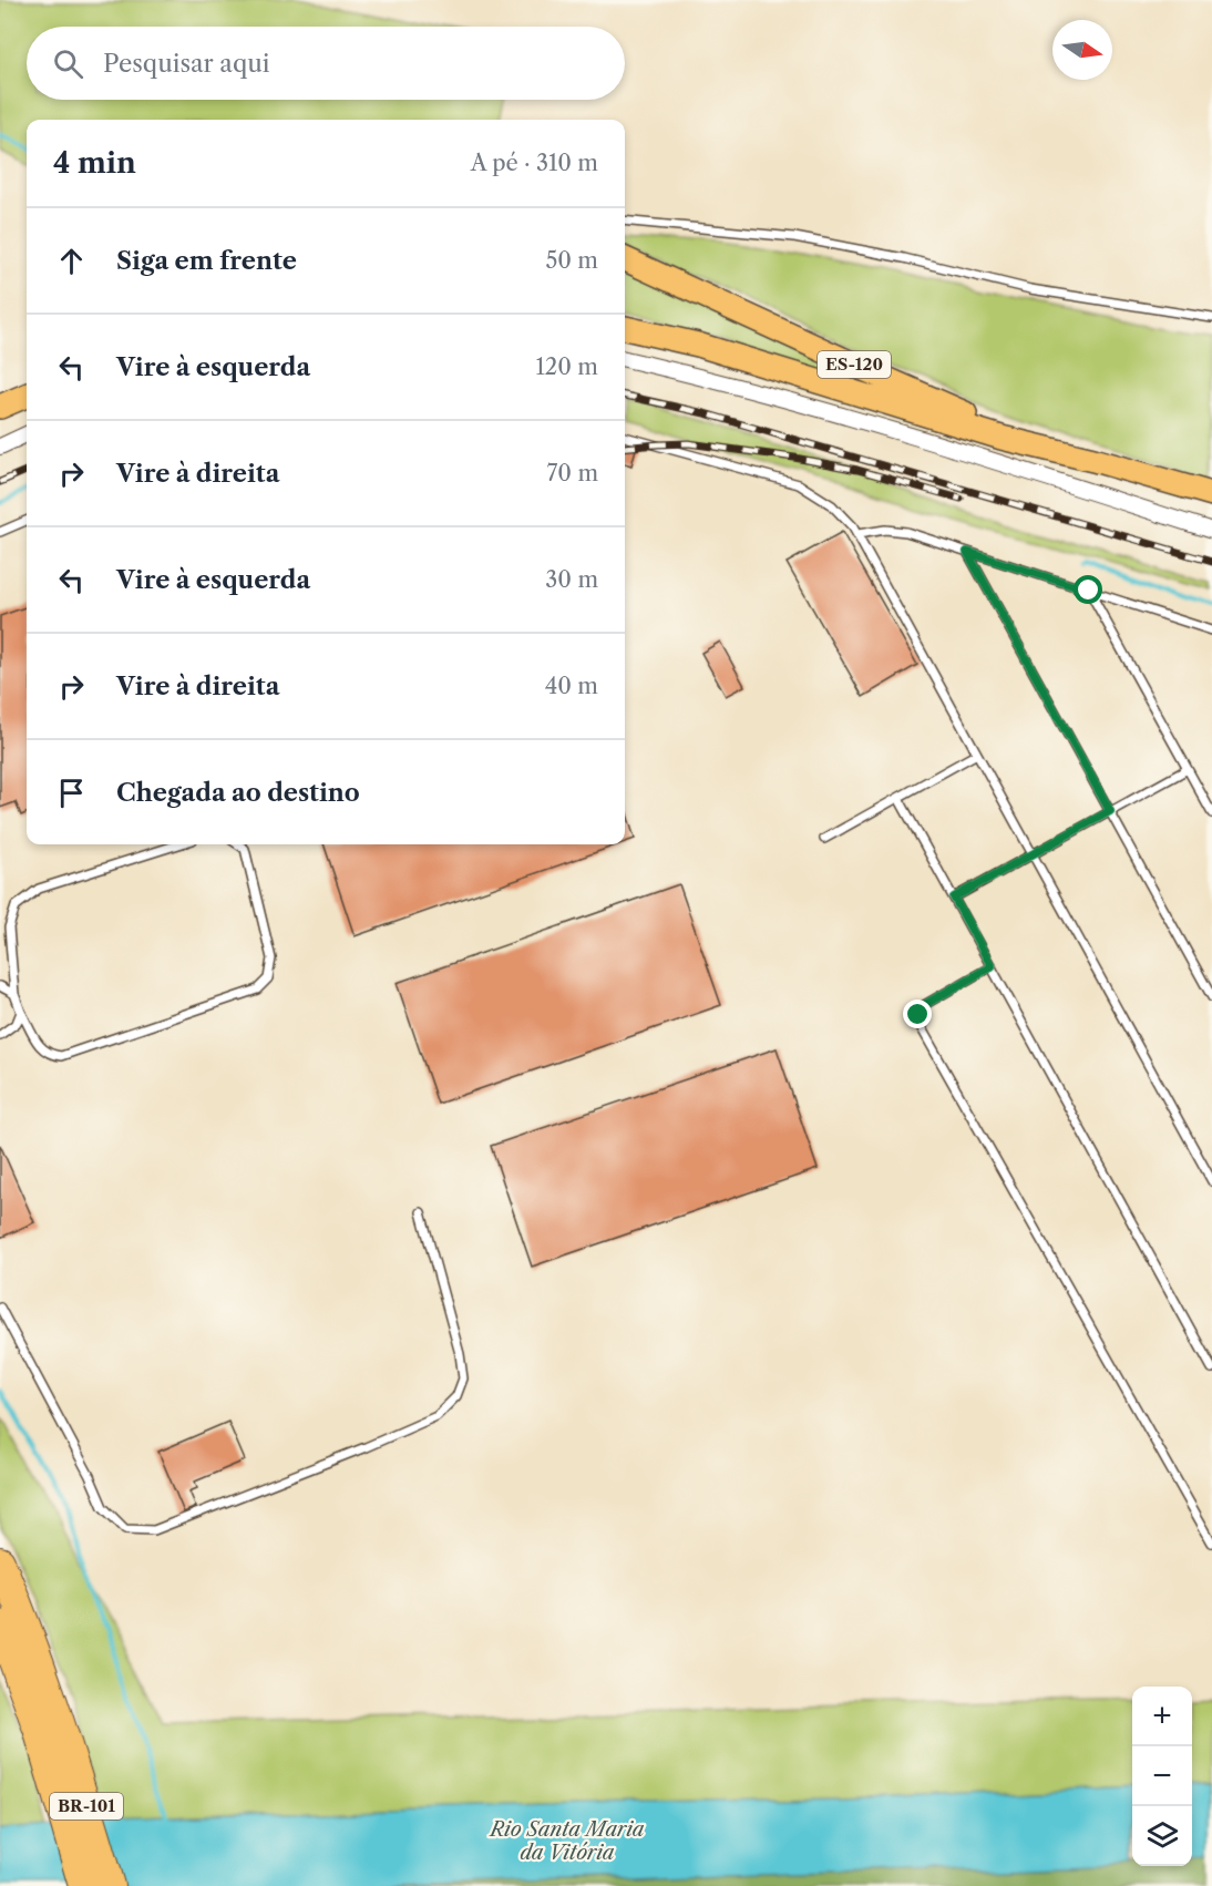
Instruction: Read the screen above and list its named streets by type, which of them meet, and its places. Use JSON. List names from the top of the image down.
{
  "streets": {
    "highway": ["BR-101"],
    "main road": ["ES-120"]
  },
  "water": ["Rio Santa Maria da Vitória"],
  "north": "right",
  "page": {
    "search": "Pesquisar aqui",
    "heading": ["4 min", "A pé · 310 m"],
    "list": [
      ["Siga em frente", "50 m"],
      ["Vire à esquerda", "120 m"],
      ["Vire à direita", "70 m"],
      ["Vire à esquerda", "30 m"],
      ["Vire à direita", "40 m"],
      "Chegada ao destino"
    ],
    "map_buttons": ["+", "−"]
  }
}
